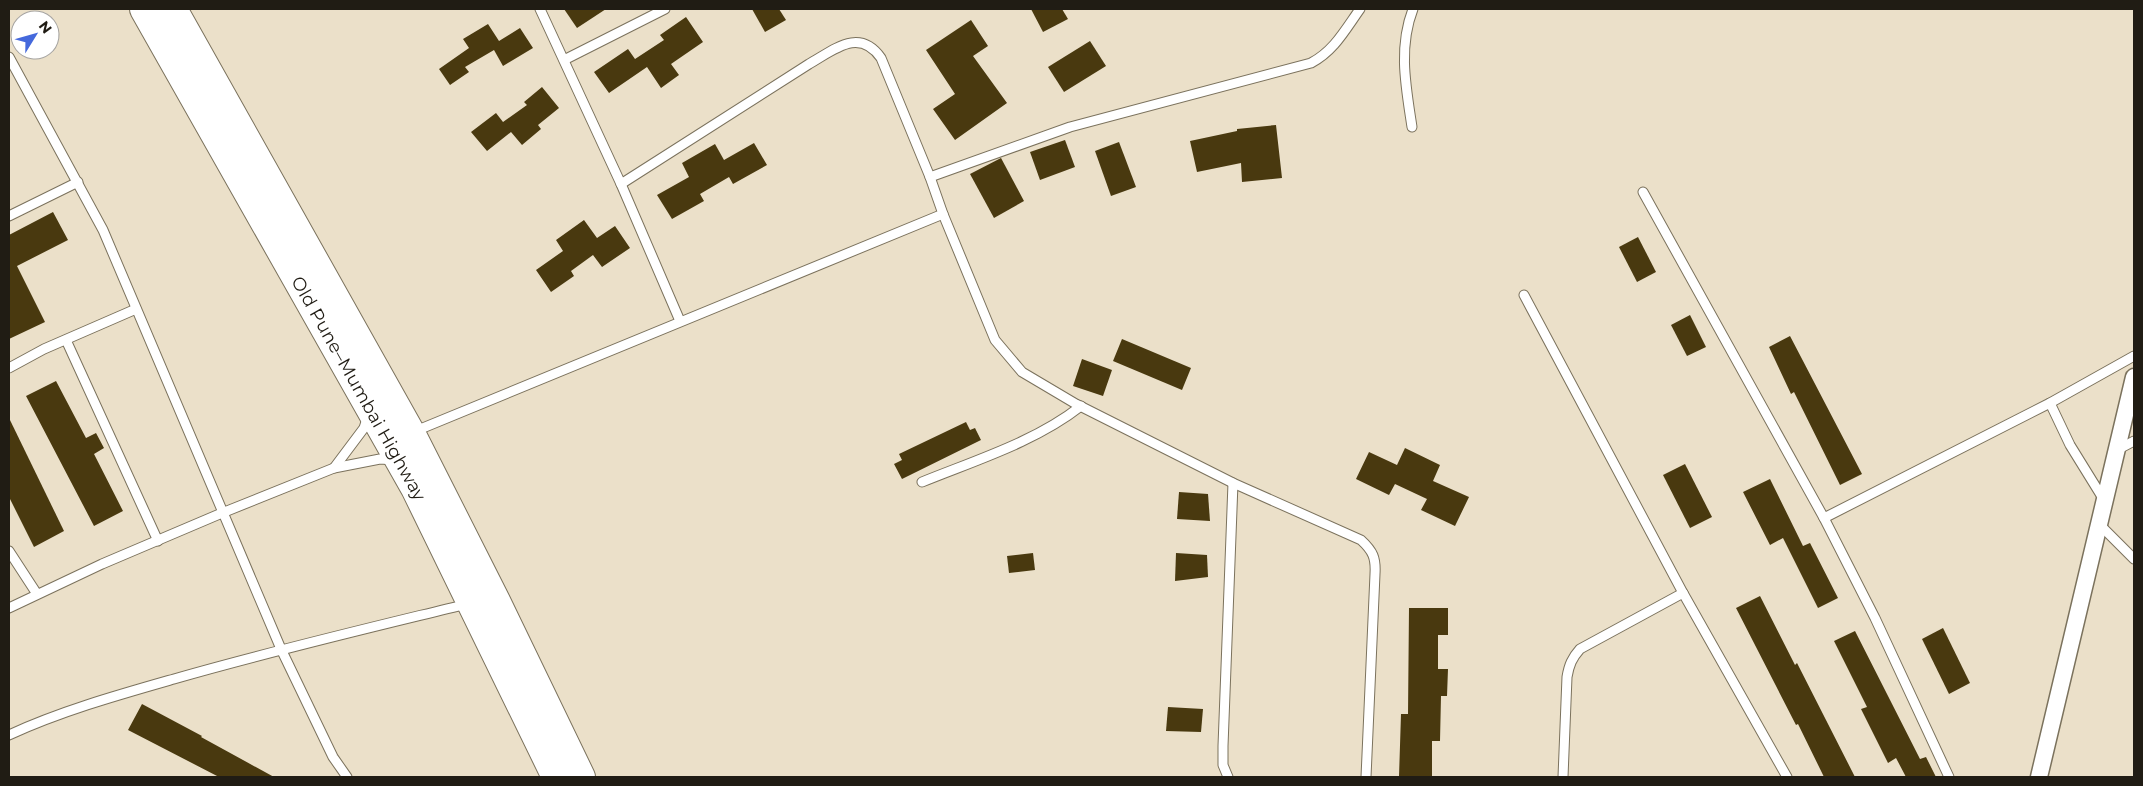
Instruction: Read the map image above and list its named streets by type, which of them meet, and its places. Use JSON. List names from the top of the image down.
{
  "streets": {
    "highway": ["Old Pune–Mumbai Highway"]
  },
  "north": "top right"
}
